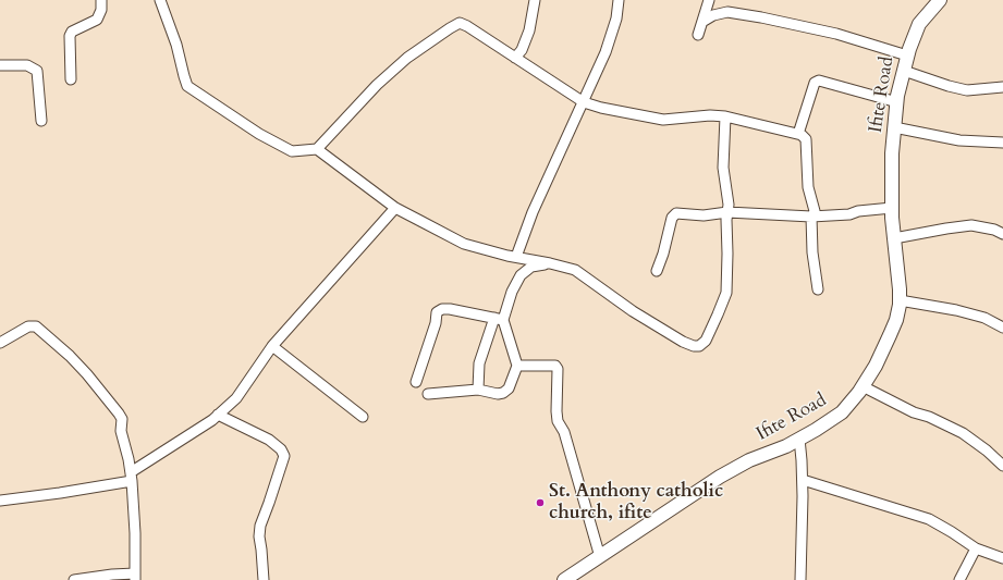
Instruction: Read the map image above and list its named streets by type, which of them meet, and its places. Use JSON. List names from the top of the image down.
{
  "streets": {
    "street": ["Ifite Road"]
  },
  "places": ["St. Anthony catholic church, ifite"]
}
